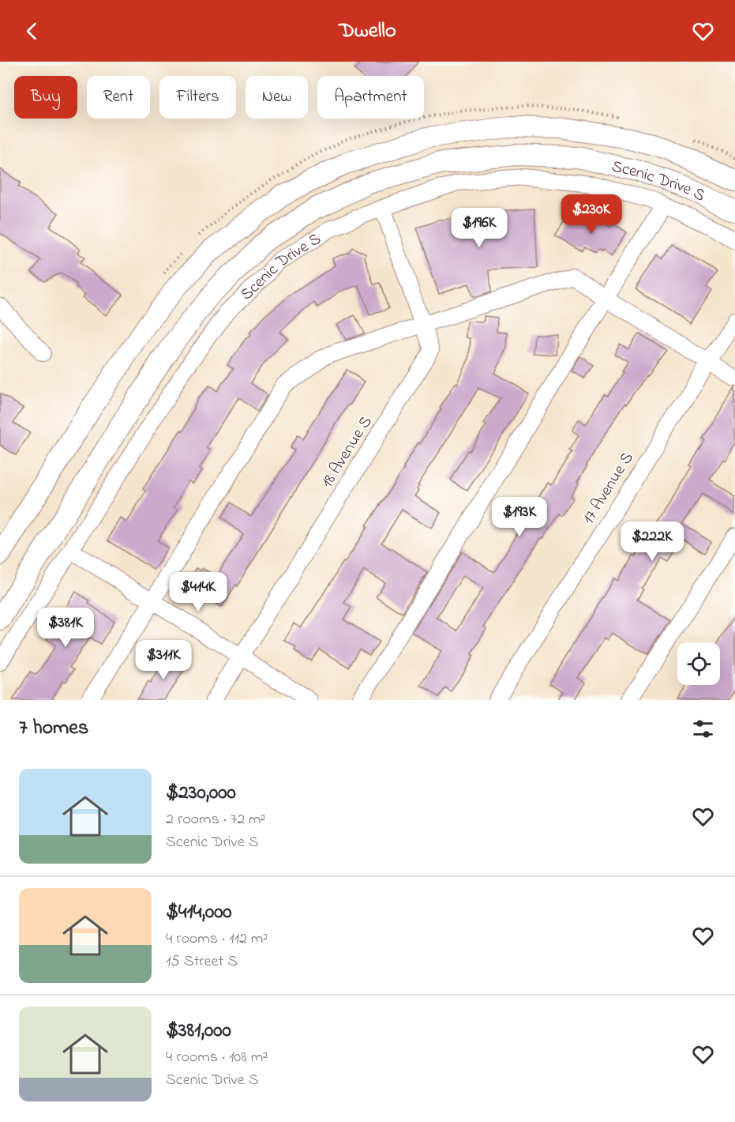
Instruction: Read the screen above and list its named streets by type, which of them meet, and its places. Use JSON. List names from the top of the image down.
{
  "streets": {
    "main road": ["Scenic Drive S"],
    "street": ["18 Avenue S", "17 Avenue S"]
  },
  "crossings": [
    ["Scenic Drive S", "18 Avenue S"]
  ],
  "page": {
    "header": "Dwello",
    "chip": [
      "Buy",
      "Rent",
      "Filters",
      "New",
      "Apartment"
    ],
    "price": [
      "$230K",
      "$196K",
      "$193K",
      "$222K",
      "$414K",
      "$381K",
      "$311K"
    ],
    "heading": "7 homes",
    "list": [
      {
        "name": "$230,000",
        "note": "2 rooms · 72 m² · Scenic Drive S"
      },
      {
        "name": "$414,000",
        "note": "4 rooms · 112 m² · 15 Street S"
      },
      {
        "name": "$381,000",
        "note": "4 rooms · 108 m² · Scenic Drive S"
      }
    ]
  }
}
